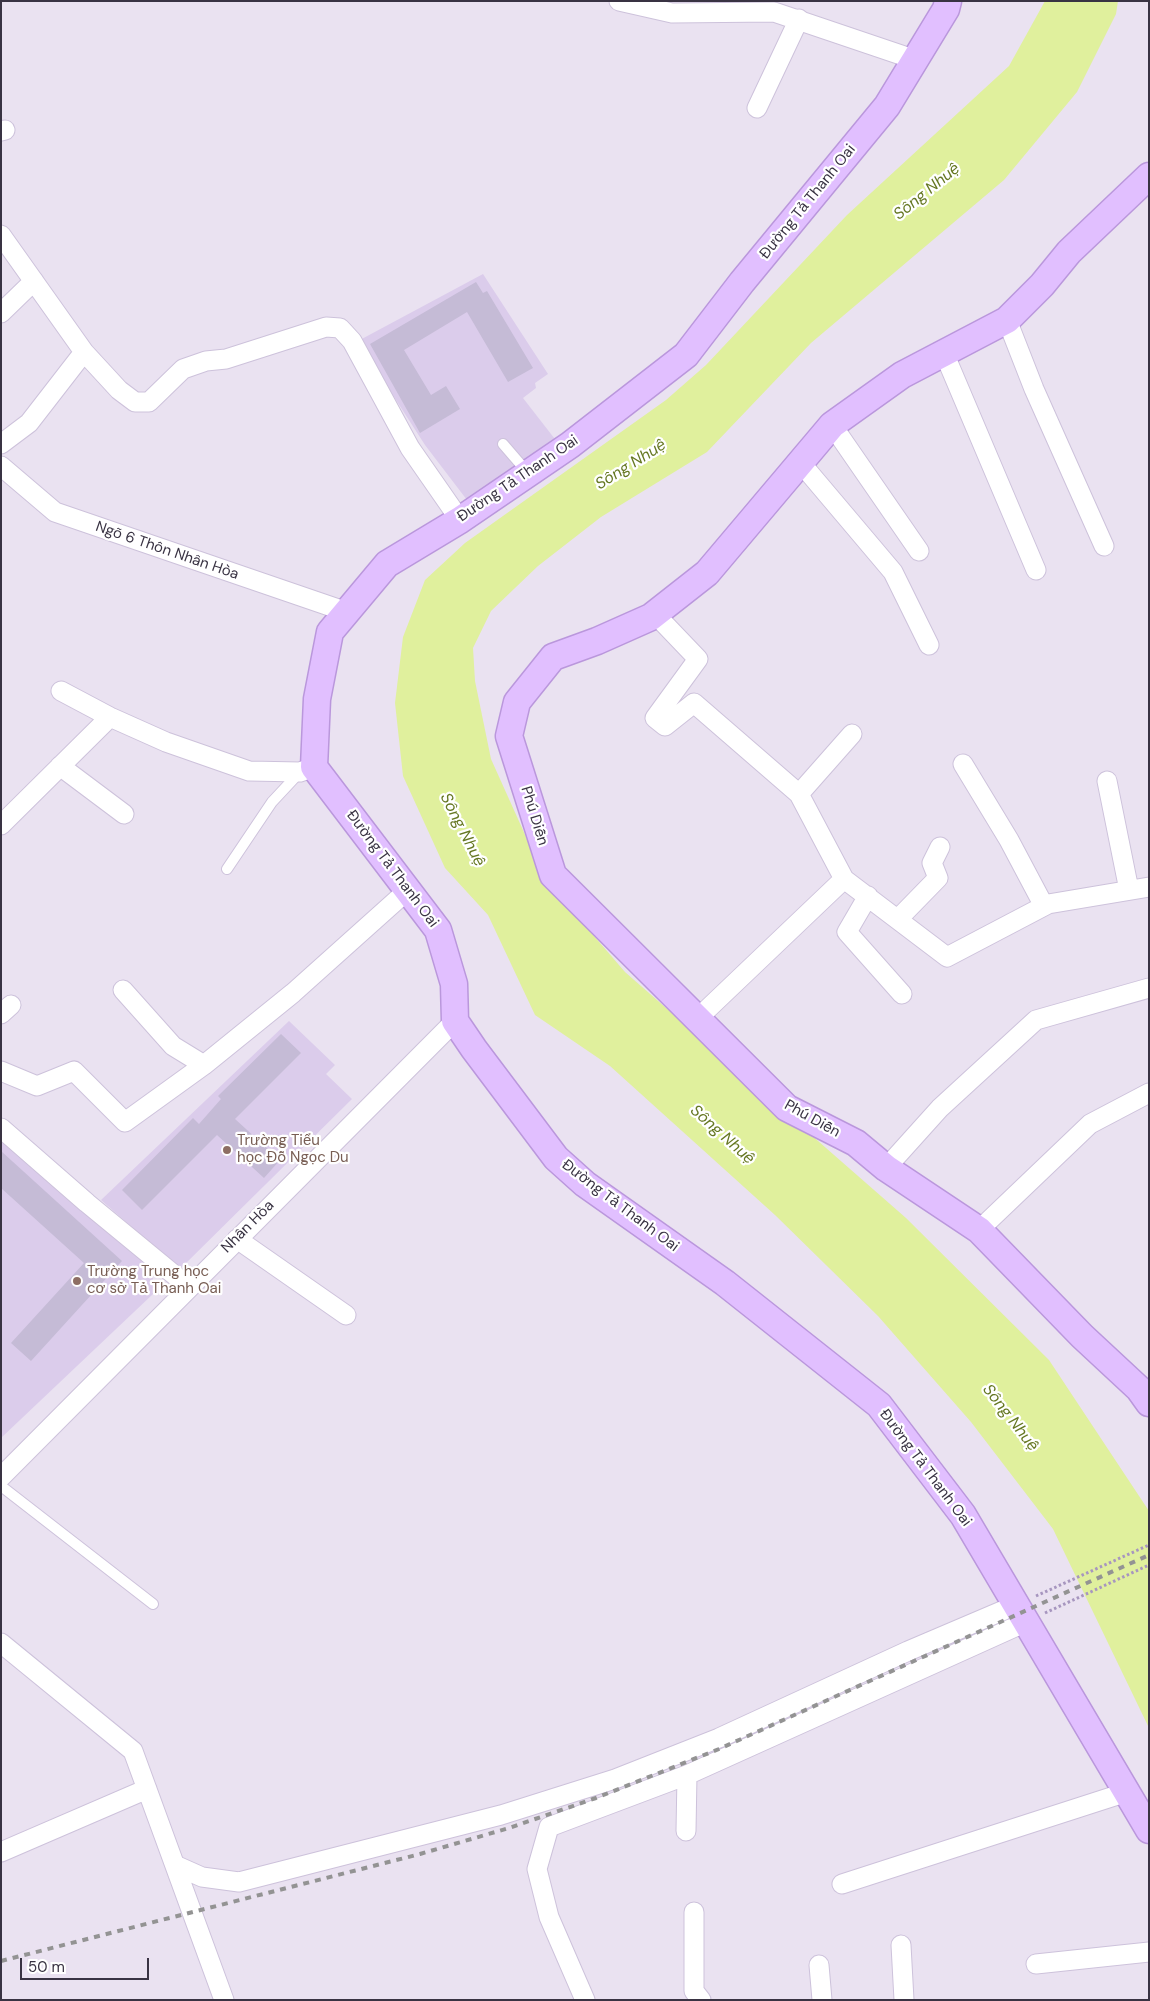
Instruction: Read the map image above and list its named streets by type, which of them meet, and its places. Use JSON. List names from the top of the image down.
{
  "streets": {
    "street": [
      "Đường Tả Thanh Oai",
      "Ngõ 6 Thôn Nhân Hòa",
      "Phú Diễn",
      "Nhân Hòa"
    ]
  },
  "crossings": [
    ["Đường Tả Thanh Oai", "Ngõ 6 Thôn Nhân Hòa"],
    ["Đường Tả Thanh Oai", "Nhân Hòa"]
  ],
  "water": ["Sông Nhuệ"],
  "places": ["Trường Tiểu học Đỗ Ngọc Du", "Trường Trung học cơ sở Tả Thanh Oai"],
  "scale_bar": "50 m"
}
